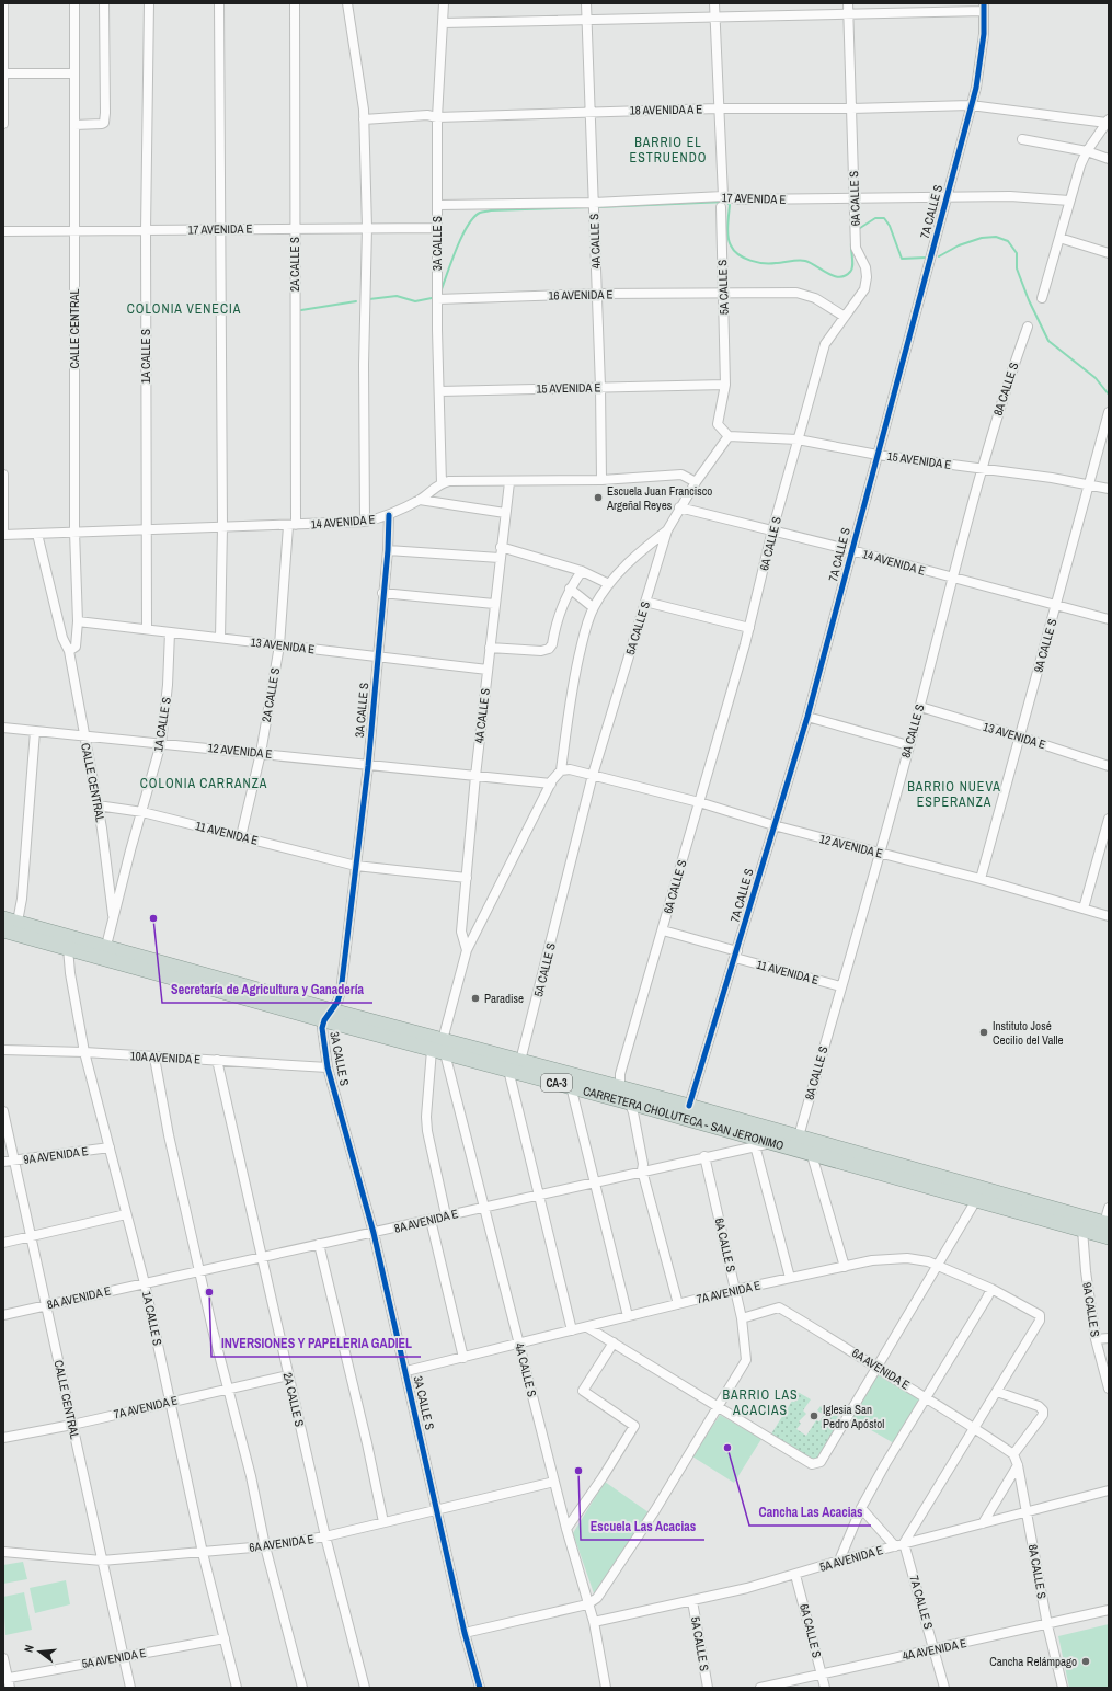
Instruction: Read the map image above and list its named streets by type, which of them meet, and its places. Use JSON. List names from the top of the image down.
{
  "streets": {
    "highway": ["CA-3", "CARRETERA CHOLUTECA - SAN JERONIMO"],
    "street": [
      "18 AVENIDA A E",
      "17 AVENIDA E",
      "6A CALLE S",
      "7A CALLE S",
      "4A CALLE S",
      "3A CALLE S",
      "2A CALLE S",
      "5A CALLE S",
      "16 AVENIDA E",
      "CALLE CENTRAL",
      "1A CALLE S",
      "15 AVENIDA E",
      "8A CALLE S",
      "14 AVENIDA E",
      "13 AVENIDA E",
      "9A CALLE S",
      "12 AVENIDA E",
      "11 AVENIDA E",
      "10A AVENIDA E",
      "9A AVENIDA E",
      "8A AVENIDA E",
      "7A AVENIDA E",
      "6A AVENIDA E",
      "5A AVENIDA E",
      "4A AVENIDA E"
    ]
  },
  "crossings": [
    ["18 AVENIDA A E", "6A CALLE S"],
    ["18 AVENIDA A E", "7A CALLE S"],
    ["18 AVENIDA A E", "4A CALLE S"],
    ["18 AVENIDA A E", "3A CALLE S"],
    ["17 AVENIDA E", "6A CALLE S"],
    ["17 AVENIDA E", "7A CALLE S"],
    ["17 AVENIDA E", "4A CALLE S"],
    ["17 AVENIDA E", "3A CALLE S"],
    ["17 AVENIDA E", "2A CALLE S"],
    ["17 AVENIDA E", "CALLE CENTRAL"],
    ["17 AVENIDA E", "1A CALLE S"],
    ["6A CALLE S", "16 AVENIDA E"],
    ["6A CALLE S", "15 AVENIDA E"],
    ["6A CALLE S", "14 AVENIDA E"],
    ["6A CALLE S", "12 AVENIDA E"],
    ["6A CALLE S", "11 AVENIDA E"],
    ["6A CALLE S", "CARRETERA CHOLUTECA - SAN JERONIMO"],
    ["6A CALLE S", "8A AVENIDA E"],
    ["6A CALLE S", "7A AVENIDA E"],
    ["6A CALLE S", "6A AVENIDA E"],
    ["6A CALLE S", "5A AVENIDA E"],
    ["6A CALLE S", "4A AVENIDA E"],
    ["7A CALLE S", "15 AVENIDA E"],
    ["7A CALLE S", "14 AVENIDA E"],
    ["7A CALLE S", "12 AVENIDA E"],
    ["7A CALLE S", "11 AVENIDA E"],
    ["7A CALLE S", "CARRETERA CHOLUTECA - SAN JERONIMO"],
    ["7A CALLE S", "5A AVENIDA E"],
    ["7A CALLE S", "4A AVENIDA E"],
    ["4A CALLE S", "16 AVENIDA E"],
    ["4A CALLE S", "15 AVENIDA E"],
    ["4A CALLE S", "13 AVENIDA E"],
    ["4A CALLE S", "12 AVENIDA E"],
    ["4A CALLE S", "11 AVENIDA E"],
    ["4A CALLE S", "CARRETERA CHOLUTECA - SAN JERONIMO"],
    ["4A CALLE S", "8A AVENIDA E"],
    ["4A CALLE S", "7A AVENIDA E"],
    ["4A CALLE S", "6A AVENIDA E"],
    ["4A CALLE S", "5A AVENIDA E"],
    ["3A CALLE S", "16 AVENIDA E"],
    ["3A CALLE S", "15 AVENIDA E"],
    ["3A CALLE S", "14 AVENIDA E"],
    ["3A CALLE S", "13 AVENIDA E"],
    ["3A CALLE S", "12 AVENIDA E"],
    ["3A CALLE S", "11 AVENIDA E"],
    ["3A CALLE S", "10A AVENIDA E"],
    ["3A CALLE S", "CARRETERA CHOLUTECA - SAN JERONIMO"],
    ["3A CALLE S", "8A AVENIDA E"],
    ["3A CALLE S", "7A AVENIDA E"],
    ["3A CALLE S", "6A AVENIDA E"],
    ["2A CALLE S", "14 AVENIDA E"],
    ["2A CALLE S", "13 AVENIDA E"],
    ["2A CALLE S", "12 AVENIDA E"],
    ["2A CALLE S", "11 AVENIDA E"],
    ["2A CALLE S", "10A AVENIDA E"],
    ["2A CALLE S", "8A AVENIDA E"],
    ["2A CALLE S", "7A AVENIDA E"],
    ["2A CALLE S", "6A AVENIDA E"],
    ["5A CALLE S", "16 AVENIDA E"],
    ["5A CALLE S", "15 AVENIDA E"],
    ["5A CALLE S", "14 AVENIDA E"],
    ["5A CALLE S", "12 AVENIDA E"],
    ["5A CALLE S", "CARRETERA CHOLUTECA - SAN JERONIMO"],
    ["5A CALLE S", "5A AVENIDA E"],
    ["CALLE CENTRAL", "1A CALLE S"],
    ["CALLE CENTRAL", "14 AVENIDA E"],
    ["CALLE CENTRAL", "13 AVENIDA E"],
    ["CALLE CENTRAL", "12 AVENIDA E"],
    ["CALLE CENTRAL", "11 AVENIDA E"],
    ["CALLE CENTRAL", "9A AVENIDA E"],
    ["CALLE CENTRAL", "8A AVENIDA E"],
    ["CALLE CENTRAL", "7A AVENIDA E"],
    ["CALLE CENTRAL", "6A AVENIDA E"],
    ["CALLE CENTRAL", "5A AVENIDA E"],
    ["1A CALLE S", "14 AVENIDA E"],
    ["1A CALLE S", "13 AVENIDA E"],
    ["1A CALLE S", "12 AVENIDA E"],
    ["1A CALLE S", "11 AVENIDA E"],
    ["1A CALLE S", "10A AVENIDA E"],
    ["1A CALLE S", "CARRETERA CHOLUTECA - SAN JERONIMO"],
    ["1A CALLE S", "9A AVENIDA E"],
    ["1A CALLE S", "8A AVENIDA E"],
    ["1A CALLE S", "7A AVENIDA E"],
    ["1A CALLE S", "6A AVENIDA E"],
    ["1A CALLE S", "5A AVENIDA E"],
    ["15 AVENIDA E", "8A CALLE S"],
    ["15 AVENIDA E", "9A CALLE S"],
    ["8A CALLE S", "14 AVENIDA E"],
    ["8A CALLE S", "13 AVENIDA E"],
    ["8A CALLE S", "12 AVENIDA E"],
    ["8A CALLE S", "11 AVENIDA E"],
    ["8A CALLE S", "CARRETERA CHOLUTECA - SAN JERONIMO"],
    ["8A CALLE S", "6A AVENIDA E"],
    ["8A CALLE S", "5A AVENIDA E"],
    ["8A CALLE S", "4A AVENIDA E"],
    ["14 AVENIDA E", "9A CALLE S"],
    ["13 AVENIDA E", "9A CALLE S"],
    ["9A CALLE S", "12 AVENIDA E"],
    ["9A CALLE S", "CARRETERA CHOLUTECA - SAN JERONIMO"],
    ["CARRETERA CHOLUTECA - SAN JERONIMO", "8A AVENIDA E"]
  ],
  "districts": [
    "BARRIO EL ESTRUENDO",
    "COLONIA VENECIA",
    "COLONIA CARRANZA",
    "BARRIO NUEVA ESPERANZA",
    "BARRIO LAS ACACIAS"
  ],
  "places": [
    "Escuela Juan Francisco Argeñal Reyes",
    "Secretaría de Agricultura y Ganadería",
    "Paradise",
    "Instituto José Cecilio del Valle",
    "INVERSIONES Y PAPELERIA GADIEL",
    "Iglesia San Pedro Apóstol",
    "Cancha Las Acacias",
    "Escuela Las Acacias",
    "Cancha Relámpago"
  ],
  "north": "left"
}
